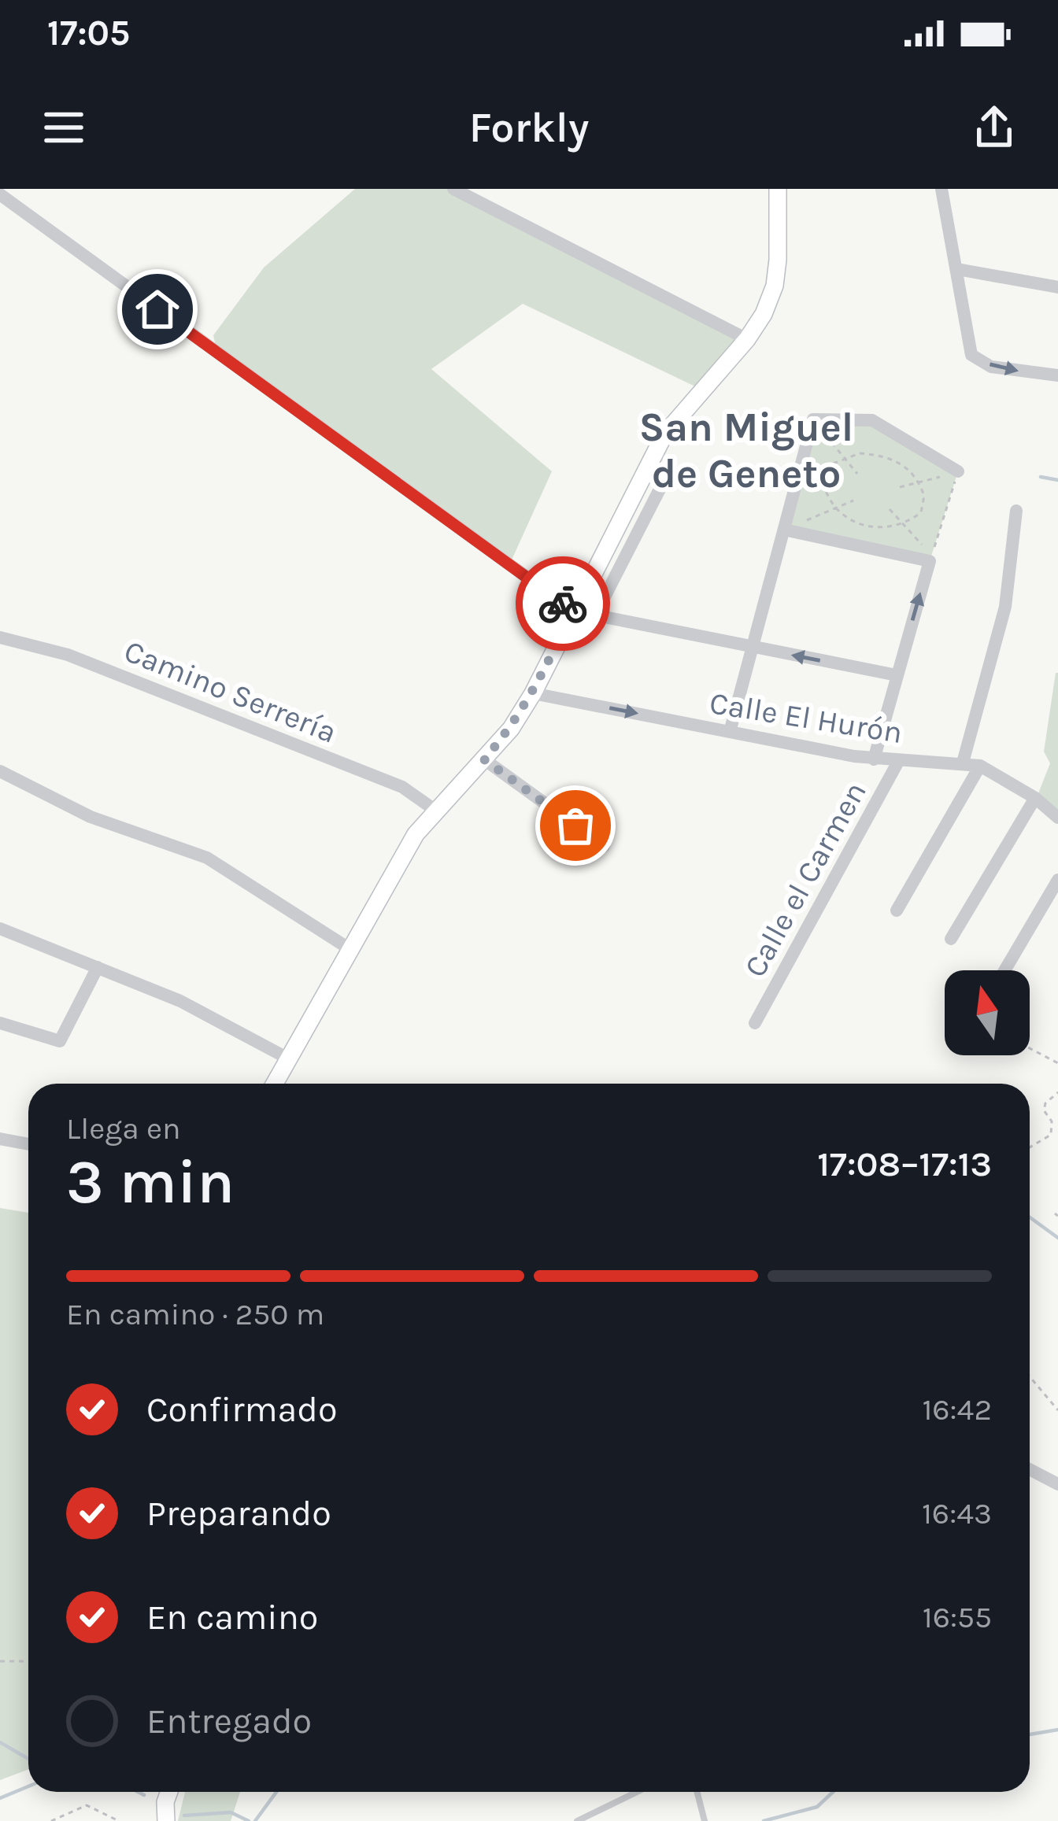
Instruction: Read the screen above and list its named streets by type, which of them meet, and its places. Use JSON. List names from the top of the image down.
{
  "streets": {
    "street": ["Camino Serrería", "Calle El Hurón", "Calle el Carmen"]
  },
  "crossings": [
    ["Calle El Hurón", "Calle el Carmen"]
  ],
  "districts": ["San Miguel de Geneto"],
  "north": "top",
  "page": {
    "status": "17:05",
    "header": "Forkly",
    "heading": ["3 min", "Llega en", "17:08–17:13"],
    "bar": "En camino · 250 m",
    "list": [
      ["Confirmado", "16:42"],
      ["Preparando", "16:43"],
      ["En camino", "16:55"],
      "Entregado"
    ]
  }
}
